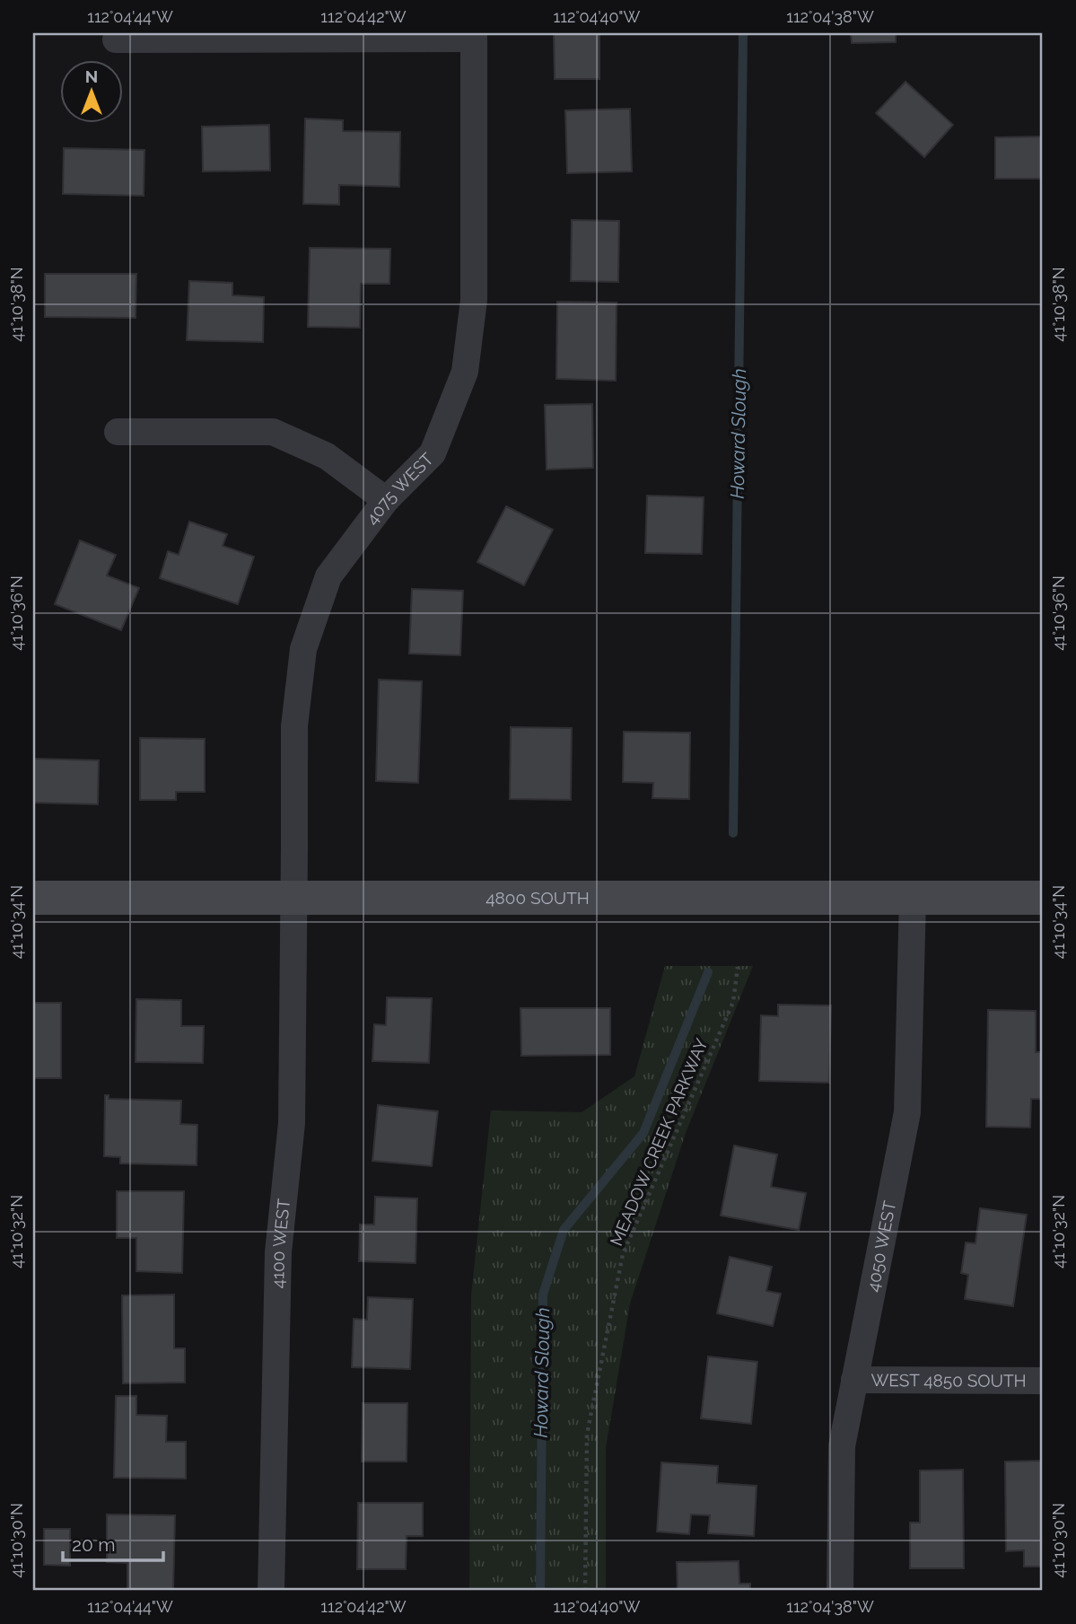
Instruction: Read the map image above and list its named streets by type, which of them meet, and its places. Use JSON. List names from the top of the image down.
{
  "streets": {
    "street": [
      "4075 WEST",
      "4800 SOUTH",
      "4100 WEST",
      "4050 WEST",
      "WEST 4850 SOUTH"
    ],
    "path": ["MEADOW CREEK PARKWAY"]
  },
  "crossings": [
    ["4075 WEST", "4800 SOUTH"],
    ["4075 WEST", "4100 WEST"],
    ["4800 SOUTH", "4100 WEST"],
    ["4800 SOUTH", "4050 WEST"],
    ["4050 WEST", "WEST 4850 SOUTH"]
  ],
  "water": ["Howard Slough"],
  "scale_bar": "20 m",
  "north": "top",
  "coordinates": [
    "112°04'44\"W",
    "112°04'42\"W",
    "112°04'40\"W",
    "112°04'38\"W",
    "41°10'38\"N",
    "41°10'36\"N",
    "41°10'34\"N",
    "41°10'32\"N",
    "41°10'30\"N"
  ]
}
